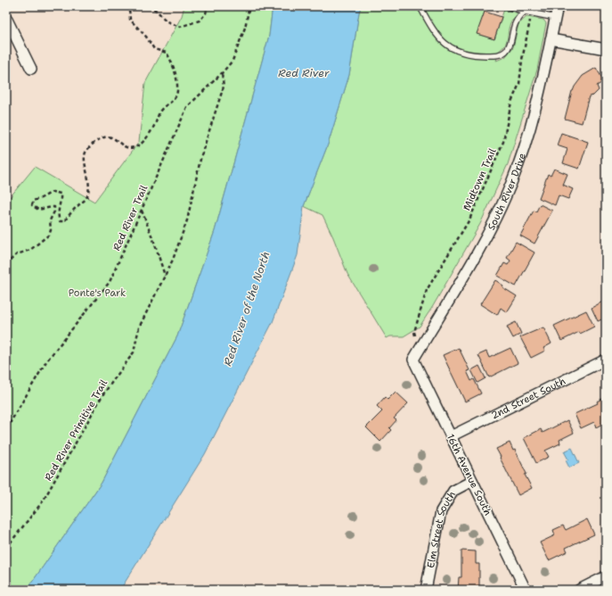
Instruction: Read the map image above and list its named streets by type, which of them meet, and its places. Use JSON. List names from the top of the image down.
{
  "streets": {
    "street": [
      "South River Drive",
      "2nd Street South",
      "16th Avenue South",
      "Elm Street South"
    ],
    "path": ["Midtown Trail", "Red River Trail", "Red River Primitive Trail"]
  },
  "crossings": [
    ["Midtown Trail", "South River Drive"],
    ["South River Drive", "16th Avenue South"],
    ["Red River Trail", "Red River Primitive Trail"],
    ["2nd Street South", "16th Avenue South"],
    ["16th Avenue South", "Elm Street South"]
  ],
  "water": ["Red River", "Red River of the North"],
  "parks": ["Ponte's Park"]
}
